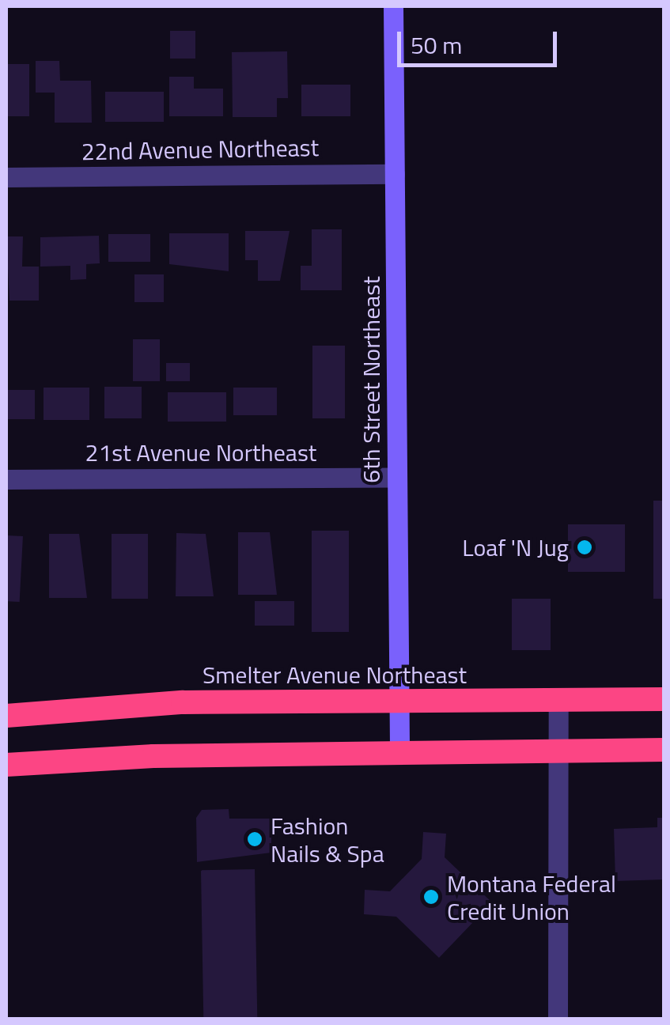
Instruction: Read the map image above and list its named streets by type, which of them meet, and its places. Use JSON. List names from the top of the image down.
{
  "streets": {
    "highway": ["Smelter Avenue Northeast"],
    "street": ["22nd Avenue Northeast", "6th Street Northeast", "21st Avenue Northeast"]
  },
  "crossings": [
    ["22nd Avenue Northeast", "6th Street Northeast"],
    ["6th Street Northeast", "21st Avenue Northeast"],
    ["6th Street Northeast", "Smelter Avenue Northeast"]
  ],
  "places": ["Loaf 'N Jug", "Fashion Nails & Spa", "Montana Federal Credit Union"],
  "scale_bar": "50 m"
}
